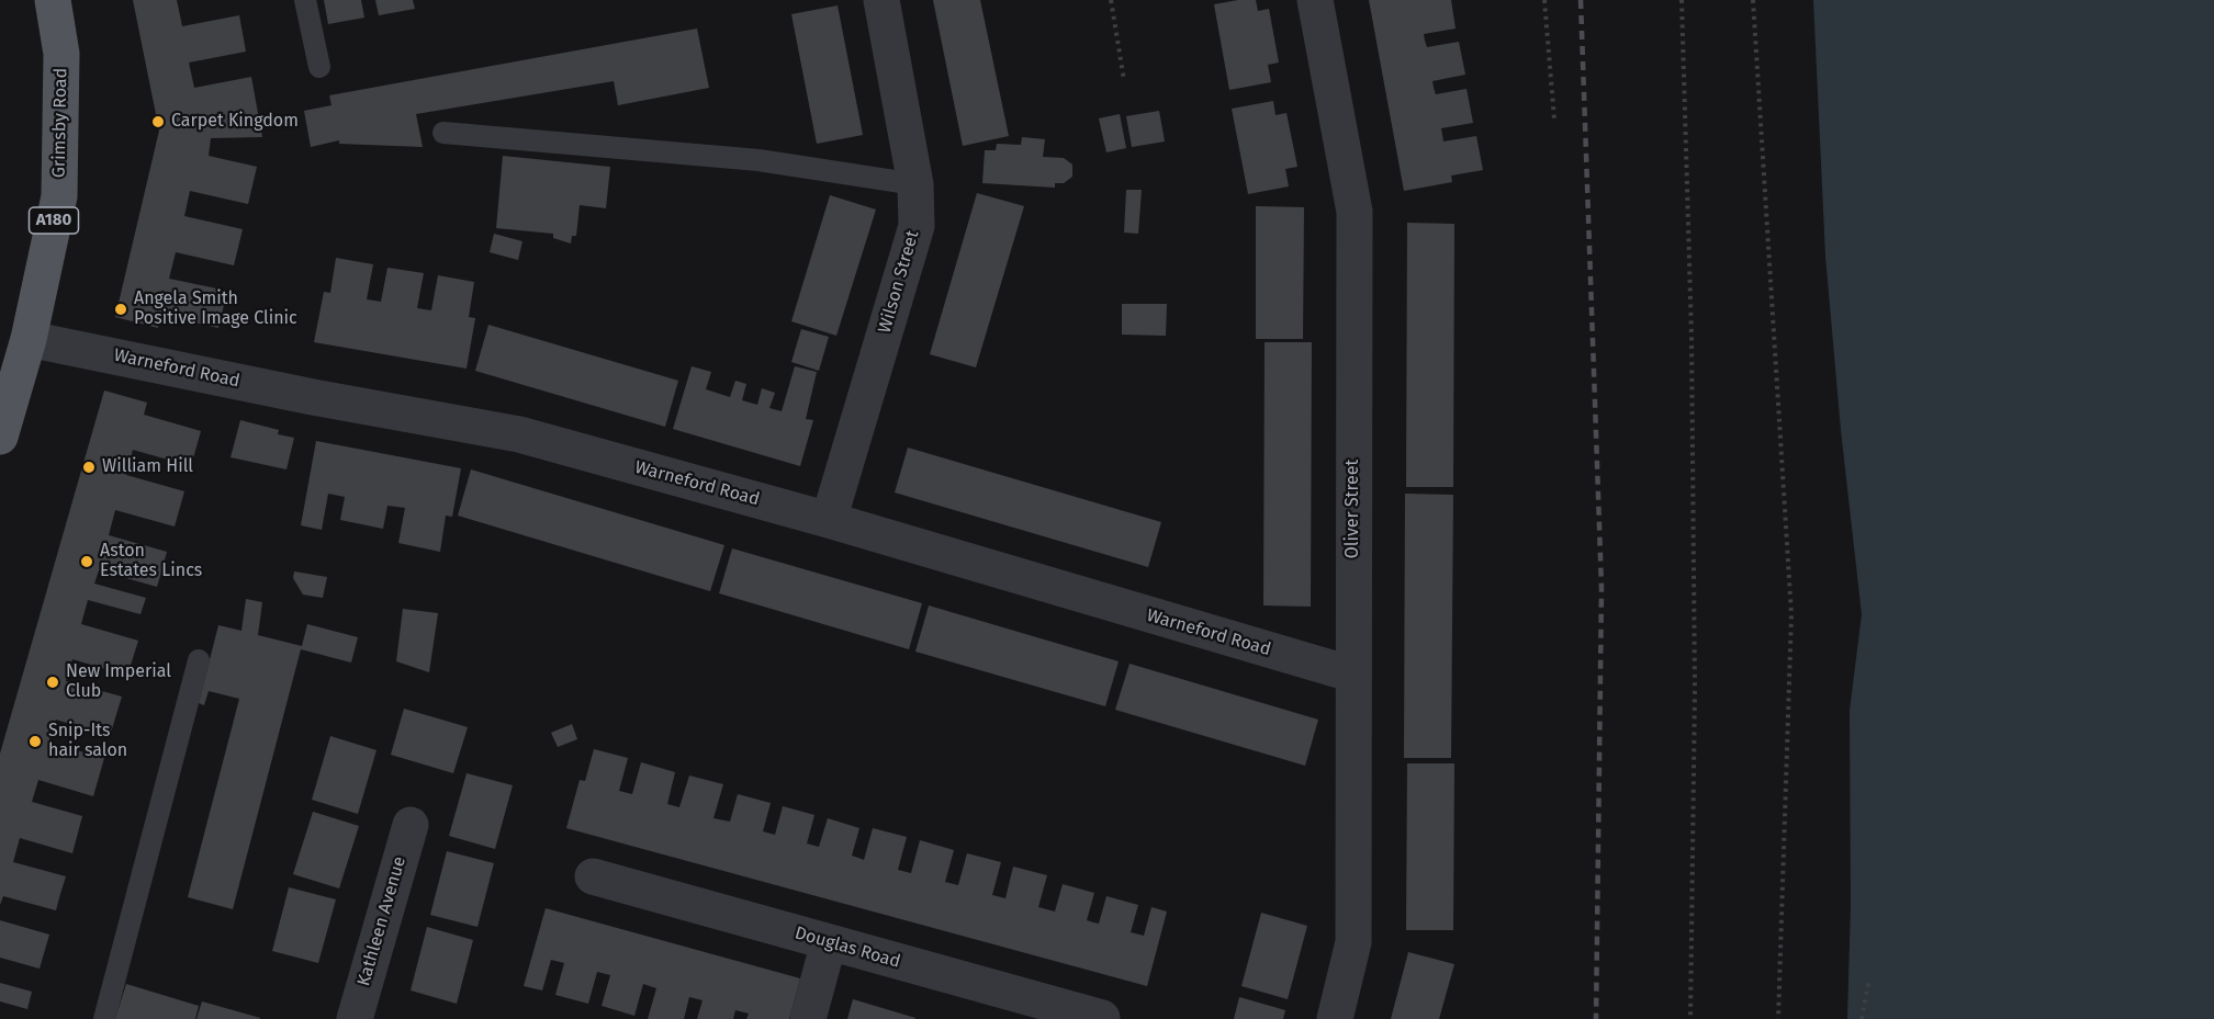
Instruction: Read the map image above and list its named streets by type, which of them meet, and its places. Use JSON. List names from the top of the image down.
{
  "streets": {
    "main road": ["Grimsby Road", "A180"],
    "street": [
      "Wilson Street",
      "Warneford Road",
      "Oliver Street",
      "Kathleen Avenue",
      "Douglas Road"
    ]
  },
  "crossings": [
    ["Grimsby Road", "Warneford Road"],
    ["Wilson Street", "Warneford Road"],
    ["Warneford Road", "Oliver Street"]
  ],
  "places": [
    "Carpet Kingdom",
    "Angela Smith Positive Image Clinic",
    "William Hill",
    "Aston Estates Lincs",
    "New Imperial Club",
    "Snip-Its hair salon"
  ]
}
